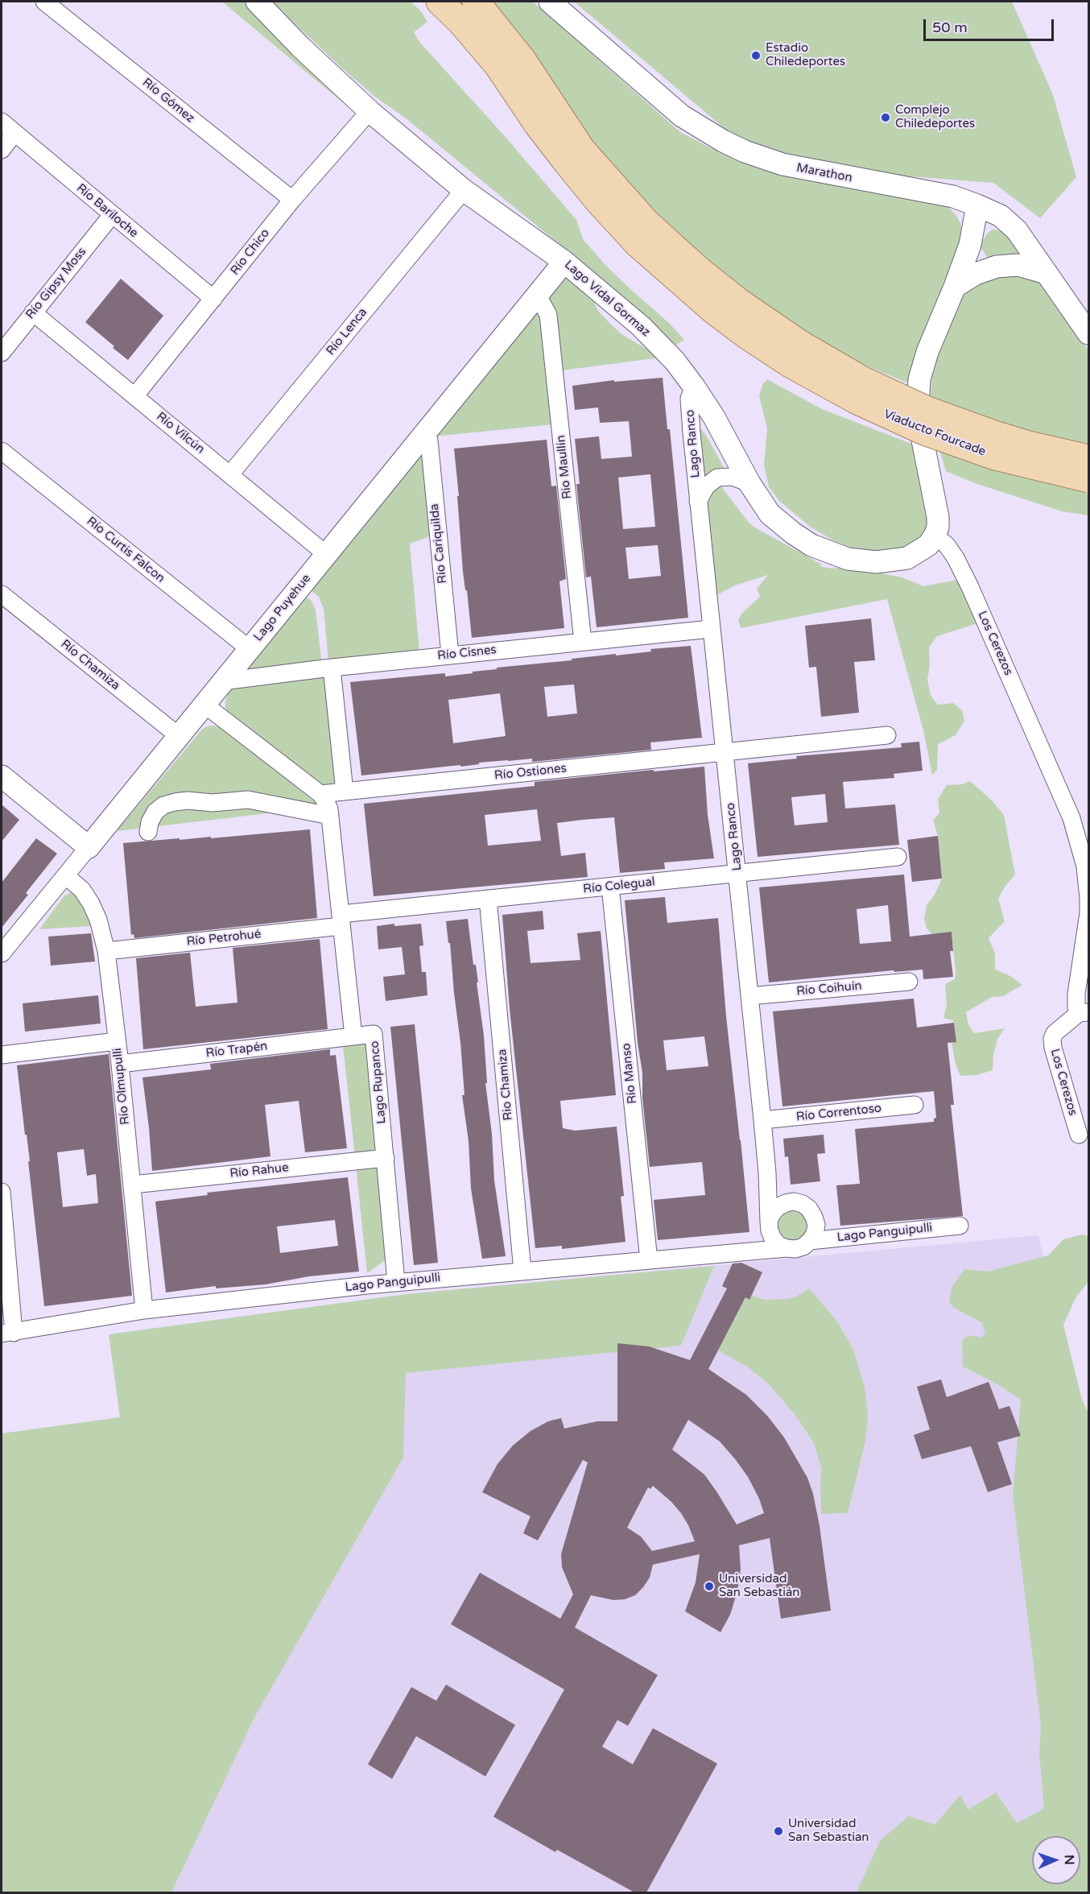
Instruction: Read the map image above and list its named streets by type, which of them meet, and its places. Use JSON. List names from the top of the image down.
{
  "streets": {
    "main road": ["Viaducto Fourcade"],
    "street": [
      "Río Gómez",
      "Marathon",
      "Río Bariloche",
      "Río Chico",
      "Río Gipsy Moss",
      "Lago Vidal Gormaz",
      "Río Lenca",
      "Río Vilcún",
      "Lago Ranco",
      "Rio Maullín",
      "Río Cariquilda",
      "Río Curtis Falcon",
      "Lago Puyehue",
      "Los Cerezos",
      "Río Cisnes",
      "Río Chamiza",
      "Río Ostiones",
      "Río Colegual",
      "Río Petrohué",
      "Río Coihuín",
      "Río Trapén",
      "Río Manso",
      "Lago Rupanco",
      "Rio Chamiza",
      "Río Olmupulli",
      "Río Correntoso",
      "Río Rahue",
      "Lago Panguipulli"
    ]
  },
  "crossings": [
    ["Río Gómez", "Río Chico"],
    ["Río Bariloche", "Río Chico"],
    ["Río Bariloche", "Río Gipsy Moss"],
    ["Río Chico", "Lago Vidal Gormaz"],
    ["Río Chico", "Río Vilcún"],
    ["Río Gipsy Moss", "Río Vilcún"],
    ["Lago Vidal Gormaz", "Río Lenca"],
    ["Lago Vidal Gormaz", "Lago Ranco"],
    ["Lago Vidal Gormaz", "Lago Puyehue"],
    ["Lago Vidal Gormaz", "Los Cerezos"],
    ["Río Lenca", "Río Vilcún"],
    ["Río Vilcún", "Lago Puyehue"],
    ["Lago Ranco", "Río Cisnes"],
    ["Lago Ranco", "Río Ostiones"],
    ["Lago Ranco", "Río Colegual"],
    ["Lago Ranco", "Río Coihuín"],
    ["Lago Ranco", "Río Correntoso"],
    ["Lago Ranco", "Lago Panguipulli"],
    ["Rio Maullín", "Lago Puyehue"],
    ["Rio Maullín", "Río Cisnes"],
    ["Río Cariquilda", "Lago Puyehue"],
    ["Río Cariquilda", "Río Cisnes"],
    ["Río Curtis Falcon", "Lago Puyehue"],
    ["Lago Puyehue", "Río Cisnes"],
    ["Lago Puyehue", "Río Chamiza"],
    ["Lago Puyehue", "Río Olmupulli"],
    ["Río Ostiones", "Lago Rupanco"],
    ["Río Colegual", "Río Petrohué"],
    ["Río Colegual", "Río Manso"],
    ["Río Colegual", "Lago Rupanco"],
    ["Río Colegual", "Rio Chamiza"],
    ["Río Petrohué", "Lago Rupanco"],
    ["Río Petrohué", "Río Olmupulli"],
    ["Río Trapén", "Lago Rupanco"],
    ["Río Trapén", "Río Olmupulli"],
    ["Río Manso", "Lago Panguipulli"],
    ["Lago Rupanco", "Río Rahue"],
    ["Lago Rupanco", "Lago Panguipulli"],
    ["Rio Chamiza", "Lago Panguipulli"],
    ["Río Olmupulli", "Río Rahue"],
    ["Río Olmupulli", "Lago Panguipulli"]
  ],
  "places": [
    "Estadio Chiledeportes",
    "Complejo Chiledeportes",
    "Universidad San Sebastián",
    "Universidad San Sebastian"
  ],
  "scale_bar": "50 m",
  "north": "right"
}
